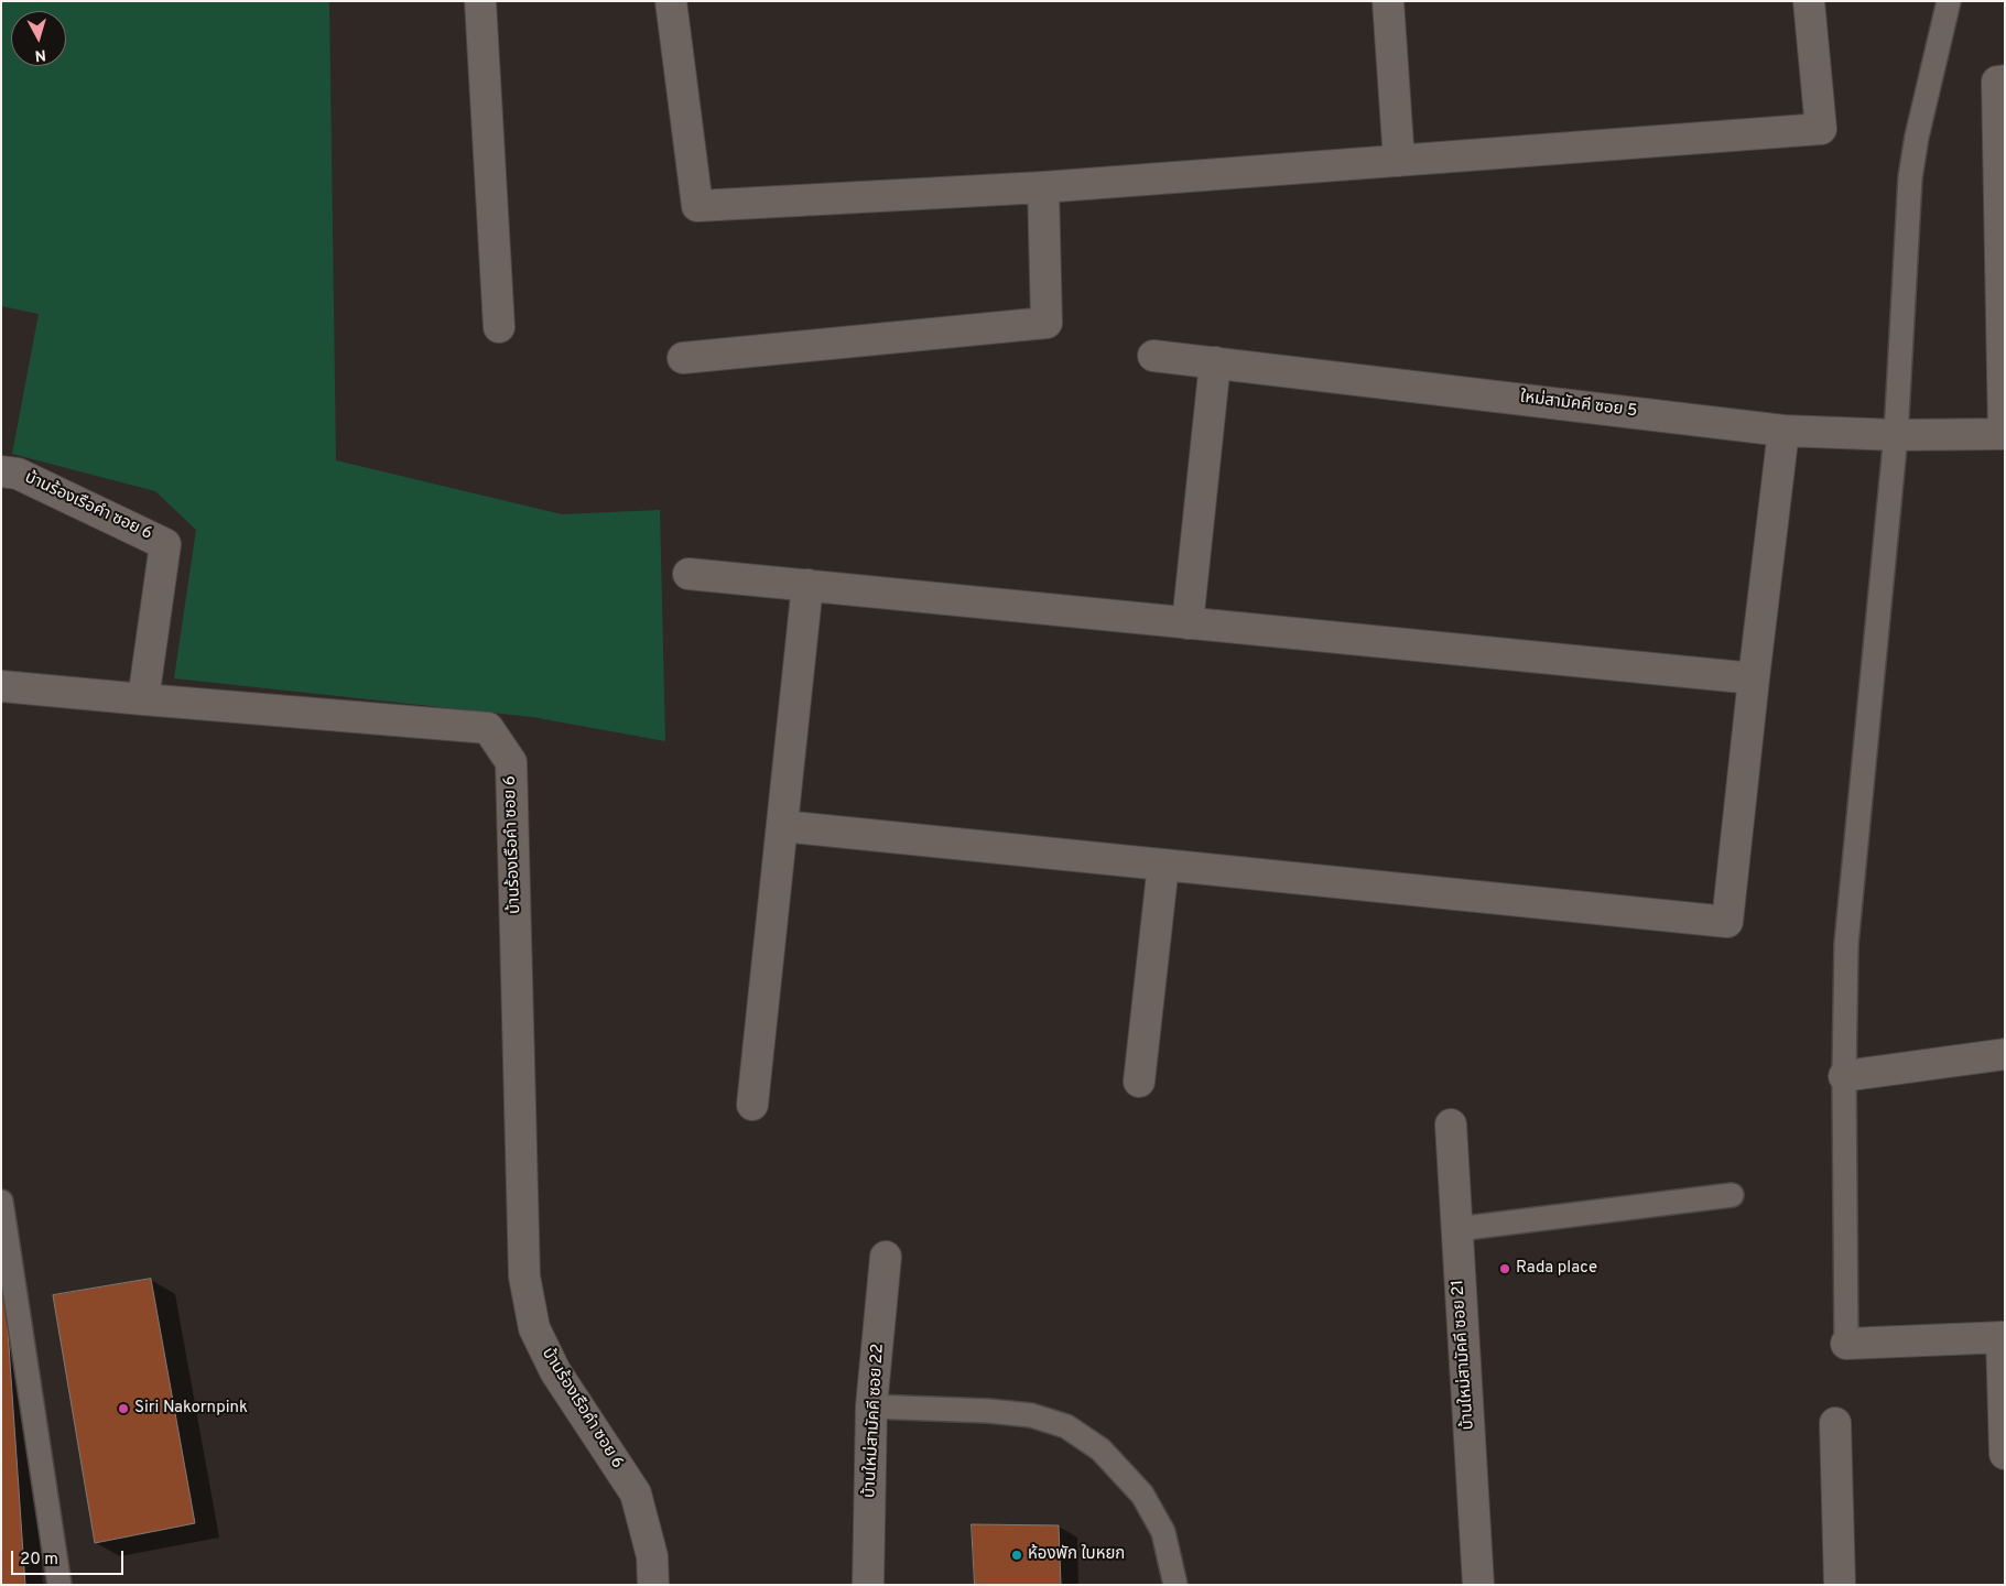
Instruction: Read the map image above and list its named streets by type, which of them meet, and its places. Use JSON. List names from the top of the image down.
{
  "streets": {
    "street": [
      "ใหม่สามัคคี ซอย 5",
      "บ้านร้องเรือคำ ซอย 6",
      "บ้านใหม่สามัคคี ซอย 21",
      "บ้านใหม่สามัคคี ซอย 22"
    ]
  },
  "places": ["Rada place", "Siri Nakornpink", "ห้องพัก ใบหยก"],
  "scale_bar": "20 m",
  "north": "bottom"
}
